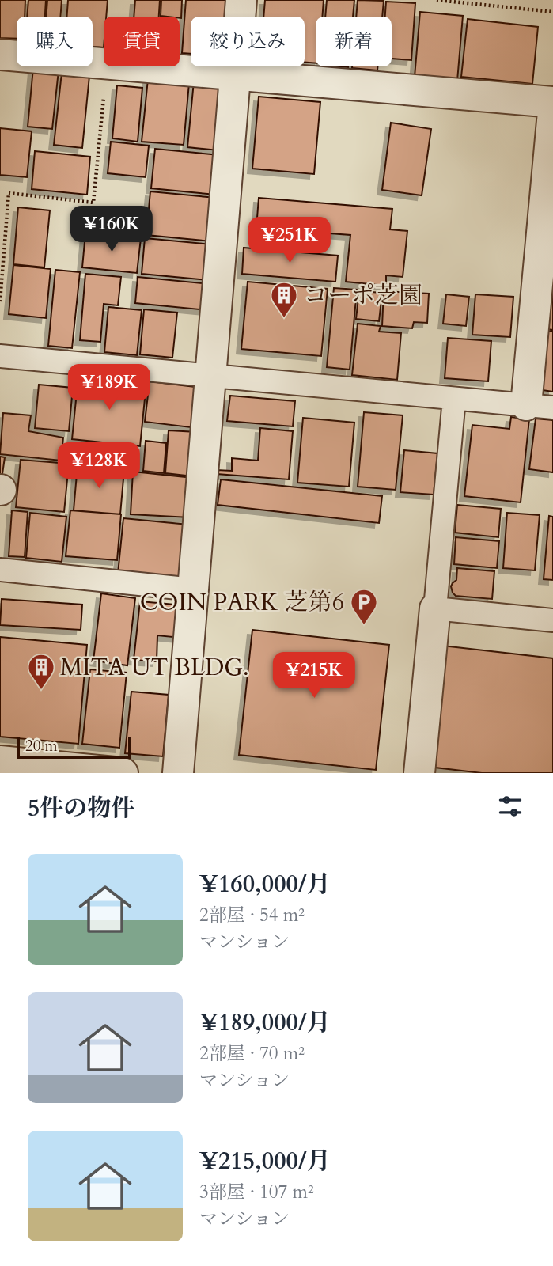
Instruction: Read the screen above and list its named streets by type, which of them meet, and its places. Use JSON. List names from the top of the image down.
{
  "places": {
    "building": ["コーポ芝園", "MITA UT BLDG."],
    "parking": ["COIN PARK 芝第6"]
  },
  "scale_bar": "20 m",
  "page": {
    "chip": [
      "購入",
      "賃貸",
      "絞り込み",
      "新着"
    ],
    "price": [
      "¥160K",
      "¥251K",
      "¥189K",
      "¥128K",
      "¥215K"
    ],
    "scale": "20 m",
    "heading": "5件の物件",
    "list": [
      {
        "name": "¥160,000/月",
        "note": "2部屋 · 54 m² · マンション"
      },
      {
        "name": "¥189,000/月",
        "note": "2部屋 · 70 m² · マンション"
      },
      {
        "name": "¥215,000/月",
        "note": "3部屋 · 107 m² · マンション"
      }
    ]
  }
}
